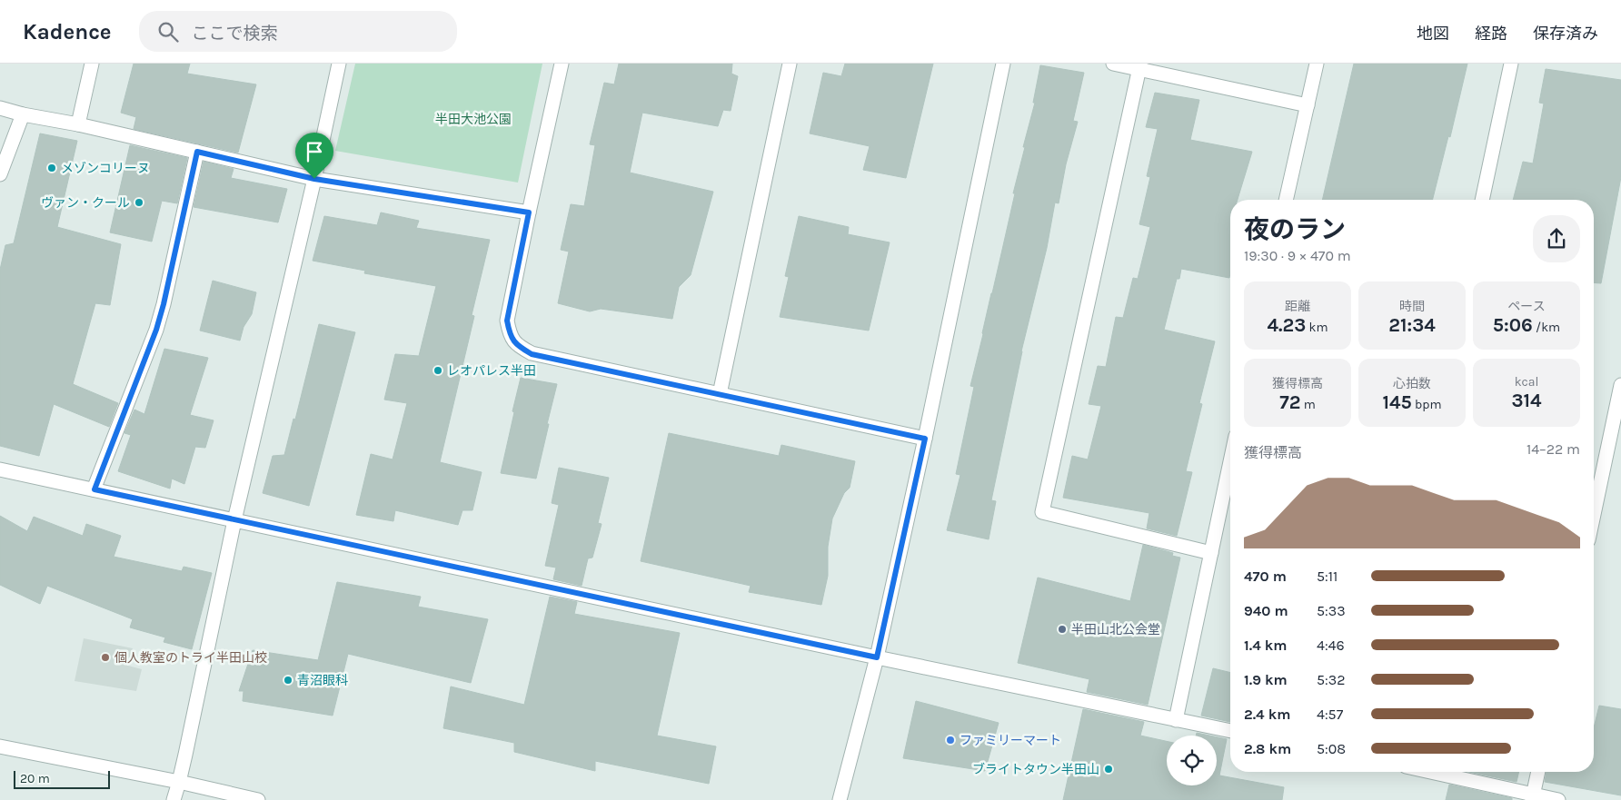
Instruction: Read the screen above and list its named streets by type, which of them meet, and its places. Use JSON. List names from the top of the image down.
{
  "parks": ["半田大池公園"],
  "places": [
    "メゾンコリーヌ",
    "ヴァン・クール",
    "レオパレス半田",
    "半田山北公会堂",
    "個人教室のトライ半田山校",
    "青沼眼科",
    "ファミリーマート",
    "ブライトタウン半田山"
  ],
  "scale_bar": "20 m",
  "page": {
    "header": "Kadence",
    "search": "ここで検索",
    "nav": ["地図", "経路", "保存済み"],
    "heading": ["夜のラン", "19:30 · 9 × 470 m"],
    "stats": [
      ["距離", "4.23 km"],
      ["時間", "21:34"],
      ["ペース", "5:06 /km"],
      ["獲得標高", "72 m"],
      ["心拍数", "145 bpm"],
      ["kcal", "314"]
    ],
    "chart": ["獲得標高", "14–22 m"],
    "list": [
      {
        "name": "470 m",
        "note": "5:11"
      },
      {
        "name": "940 m",
        "note": "5:33"
      },
      {
        "name": "1.4 km",
        "note": "4:46"
      },
      {
        "name": "1.9 km",
        "note": "5:32"
      },
      {
        "name": "2.4 km",
        "note": "4:57"
      },
      {
        "name": "2.8 km",
        "note": "5:08"
      }
    ],
    "scale": "20 m"
  }
}
